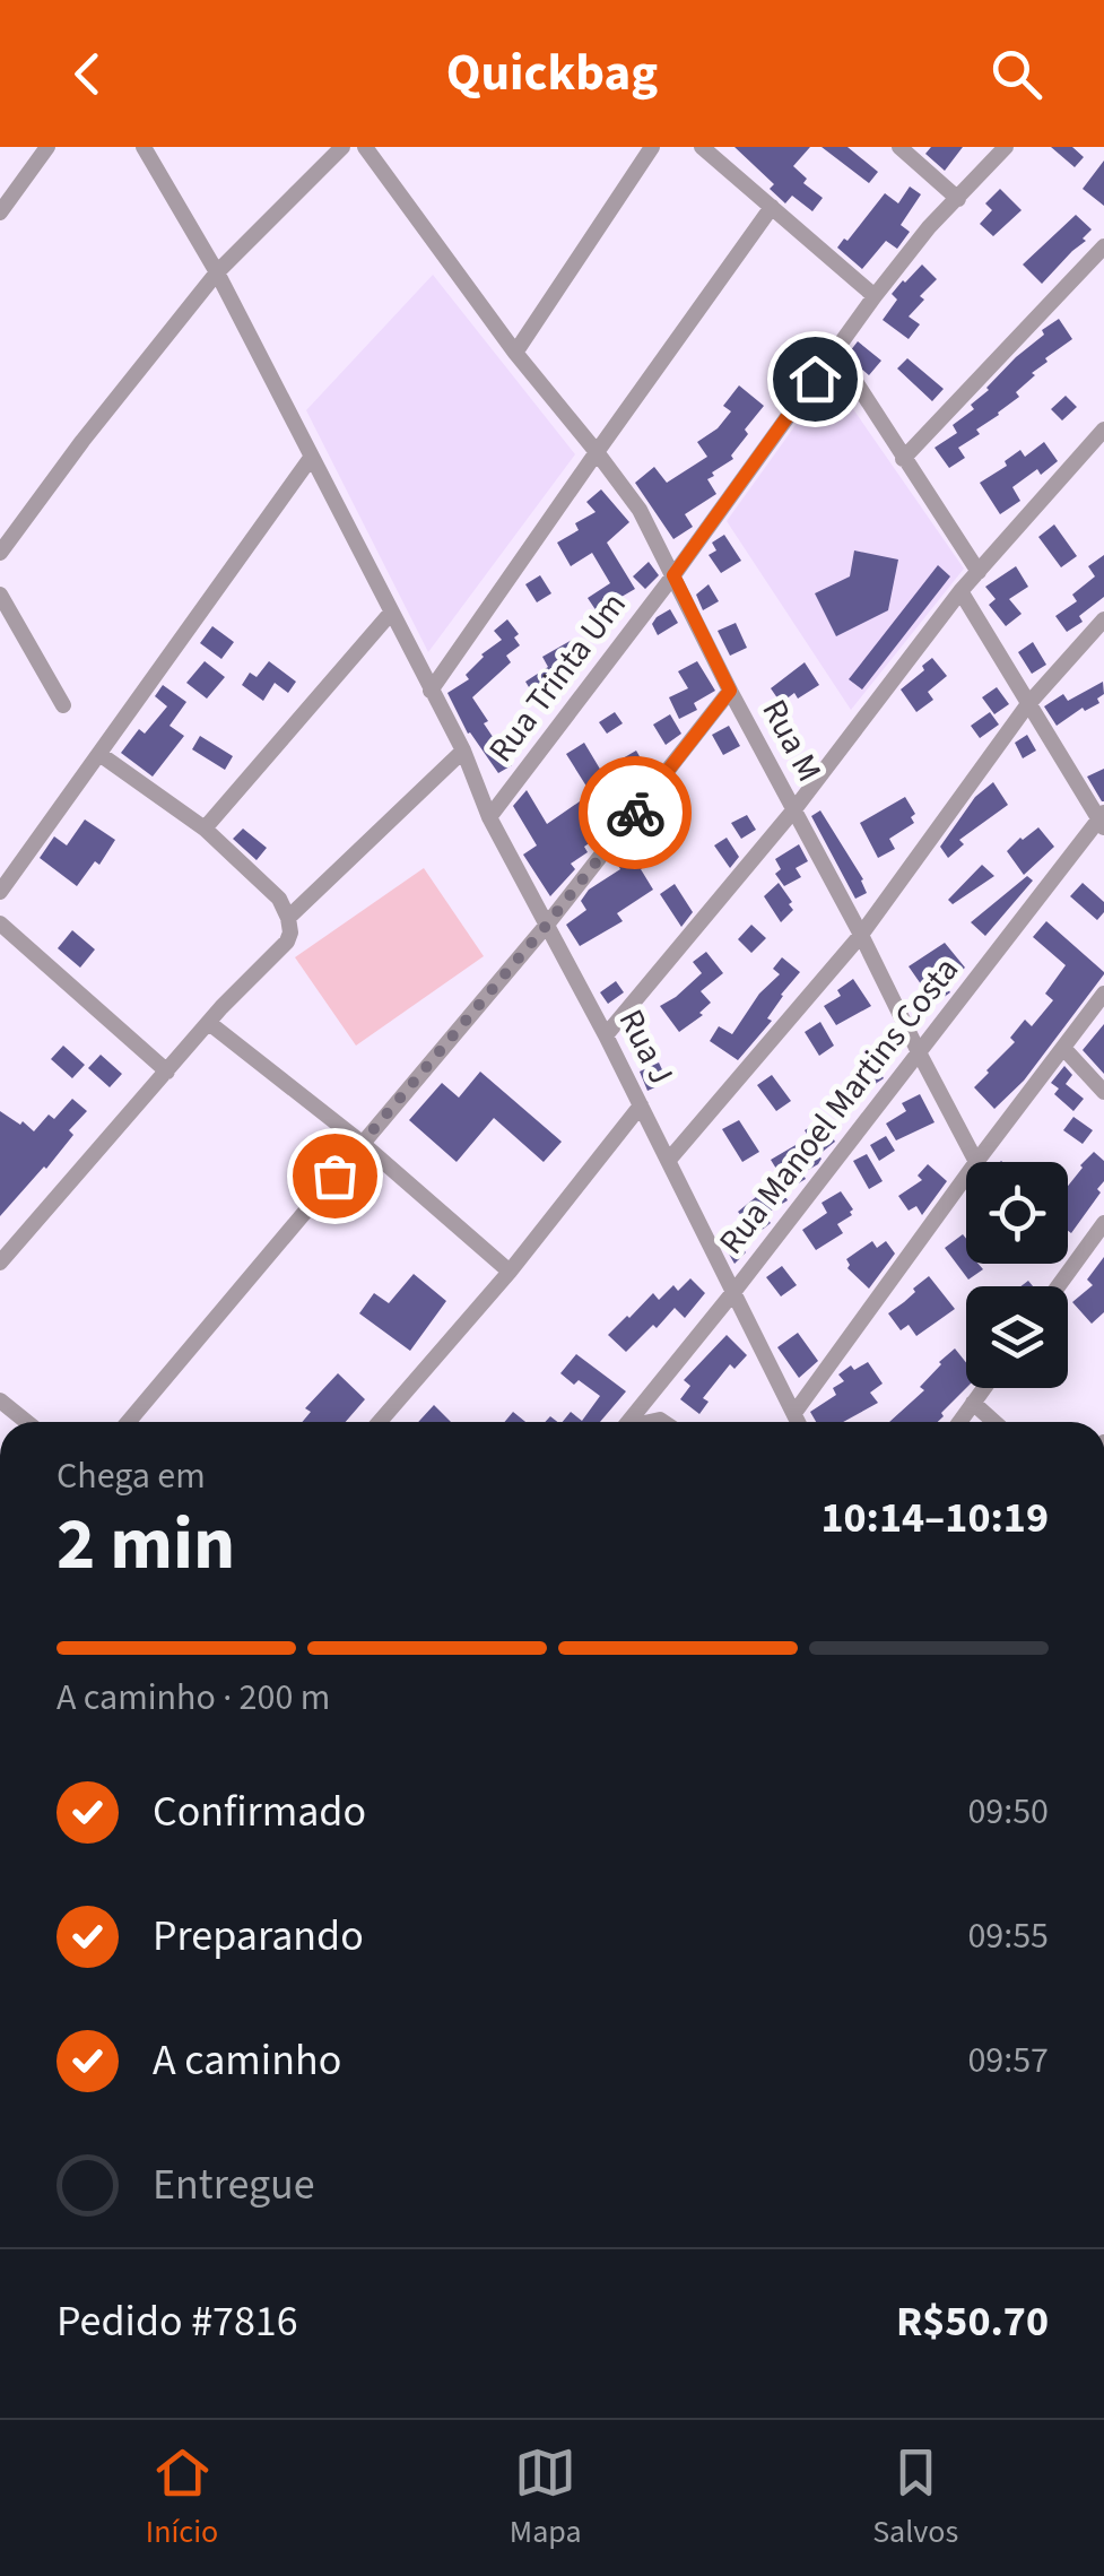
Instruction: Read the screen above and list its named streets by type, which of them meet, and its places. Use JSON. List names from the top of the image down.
{
  "streets": {
    "street": [
      "Rua Trinta Um",
      "Rua M",
      "Rua J",
      "Rua Manoel Martins Costa"
    ]
  },
  "crossings": [
    ["Rua Trinta Um", "Rua M"],
    ["Rua Trinta Um", "Rua J"],
    ["Rua M", "Rua Manoel Martins Costa"],
    ["Rua J", "Rua Manoel Martins Costa"]
  ],
  "page": {
    "header": "Quickbag",
    "heading": ["2 min", "Chega em", "10:14–10:19"],
    "panel": ["Pedido #7816", "R$50.70"],
    "bar": "A caminho · 200 m",
    "list": [
      ["Confirmado", "09:50"],
      ["Preparando", "09:55"],
      ["A caminho", "09:57"],
      "Entregue"
    ],
    "tabs": ["Início", "Mapa", "Salvos"]
  }
}
